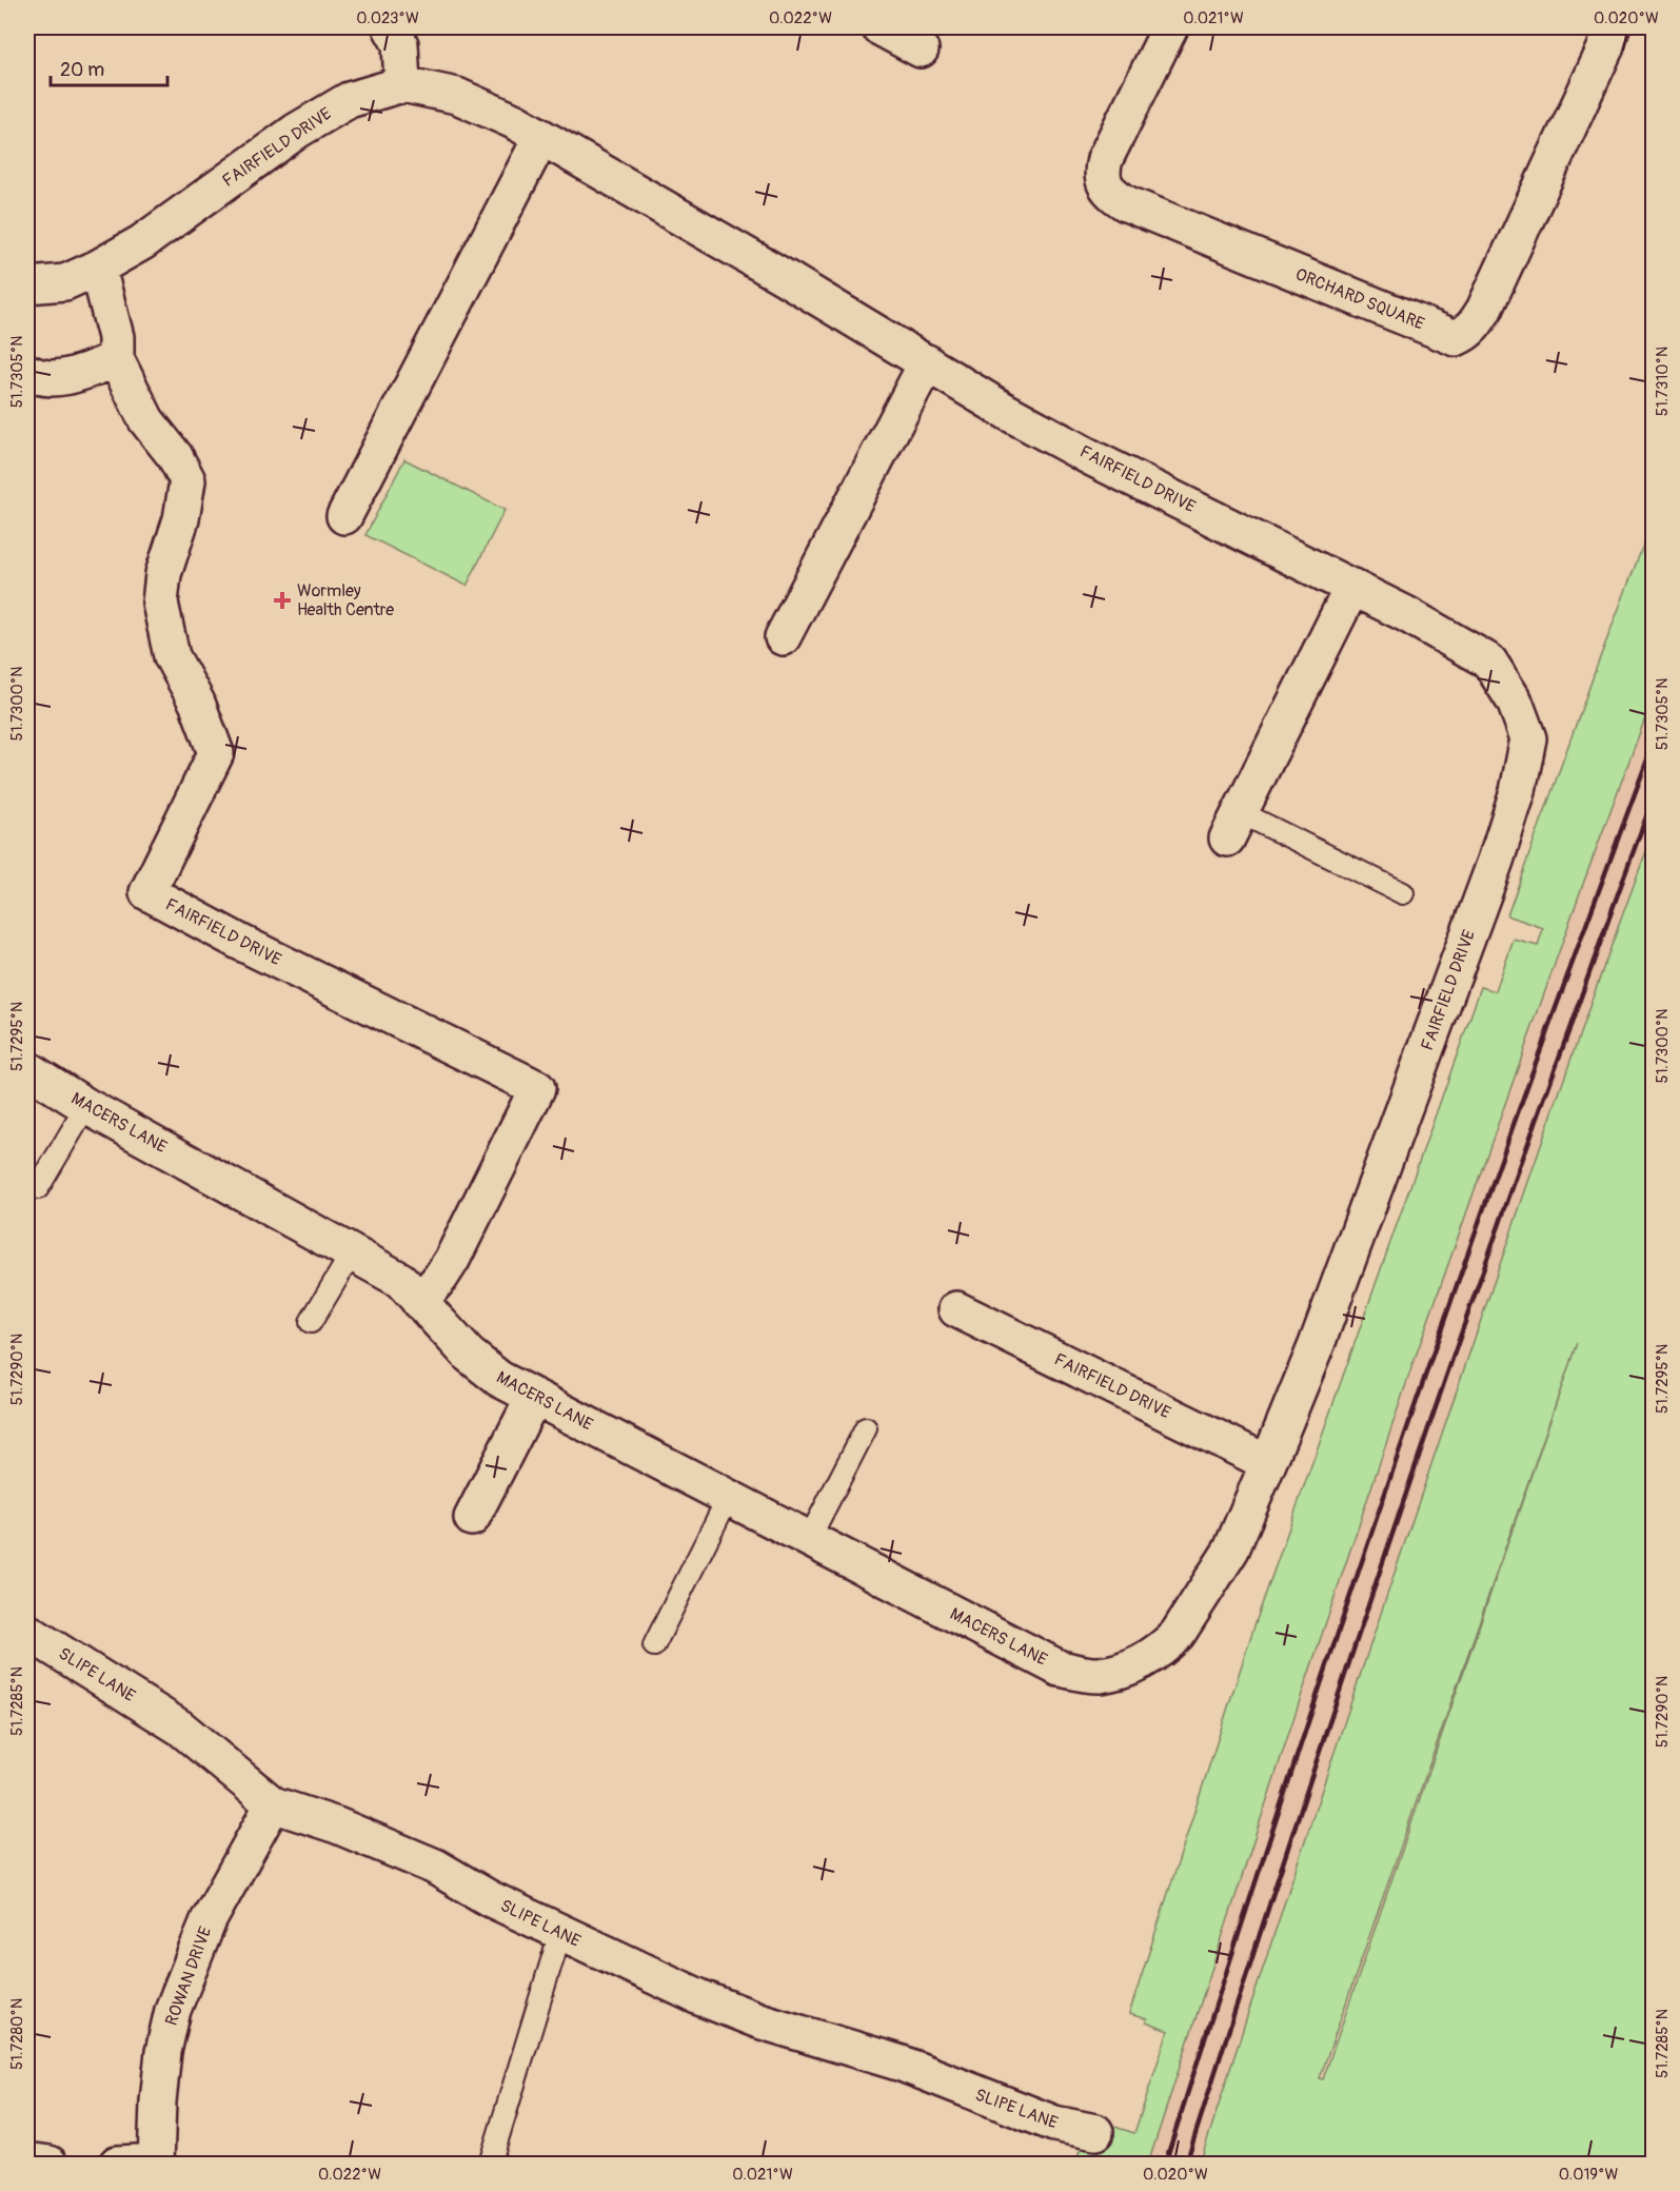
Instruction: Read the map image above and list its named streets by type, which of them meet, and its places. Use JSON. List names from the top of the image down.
{
  "streets": {
    "street": [
      "FAIRFIELD DRIVE",
      "ORCHARD SQUARE",
      "MACERS LANE",
      "SLIPE LANE",
      "ROWAN DRIVE"
    ]
  },
  "crossings": [
    ["FAIRFIELD DRIVE", "MACERS LANE"],
    ["SLIPE LANE", "ROWAN DRIVE"]
  ],
  "places": {
    "health": ["Wormley Health Centre"]
  },
  "scale_bar": "20 m",
  "coordinates": [
    "0.023°W",
    "0.022°W",
    "0.021°W",
    "0.020°W",
    "51.7305°N",
    "51.7310°N",
    "51.7300°N",
    "51.7295°N",
    "51.7290°N",
    "51.7285°N",
    "51.7280°N",
    "0.019°W"
  ]
}
